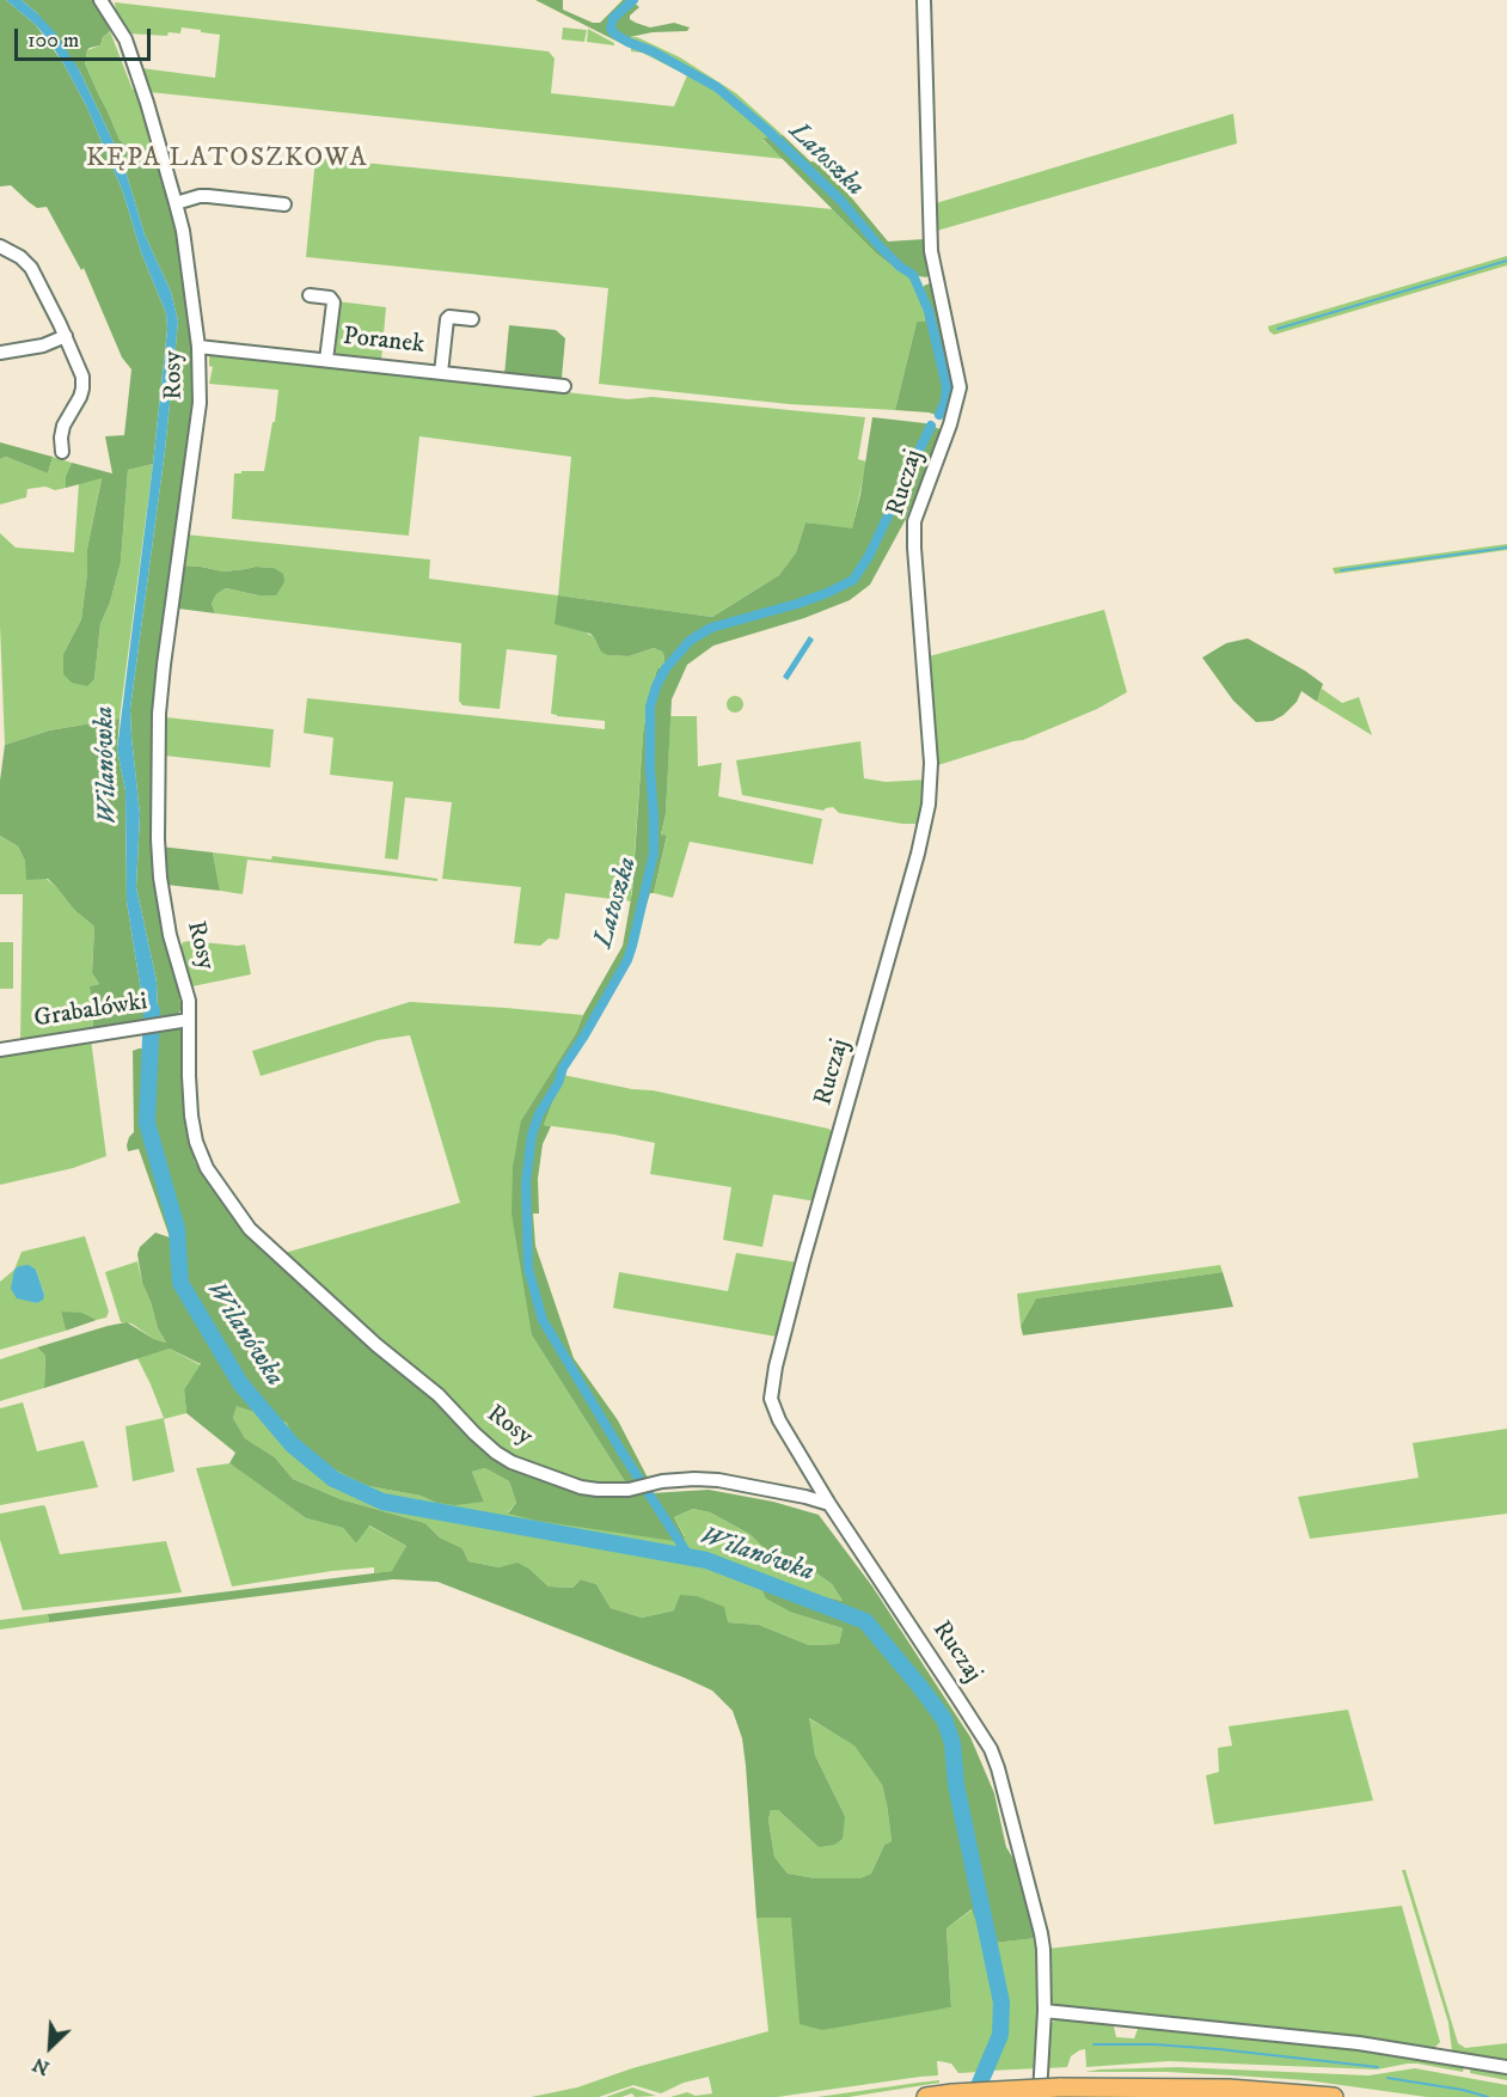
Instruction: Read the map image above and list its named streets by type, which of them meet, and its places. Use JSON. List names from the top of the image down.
{
  "streets": {
    "street": [
      "Poranek",
      "Rosy",
      "Ruczaj",
      "Grabalówki"
    ]
  },
  "crossings": [
    ["Poranek", "Rosy"],
    ["Rosy", "Ruczaj"],
    ["Rosy", "Grabalówki"]
  ],
  "districts": ["KĘPA LATOSZKOWA"],
  "water": ["Latoszka", "Wilanówka"],
  "scale_bar": "100 m",
  "north": "bottom left"
}
